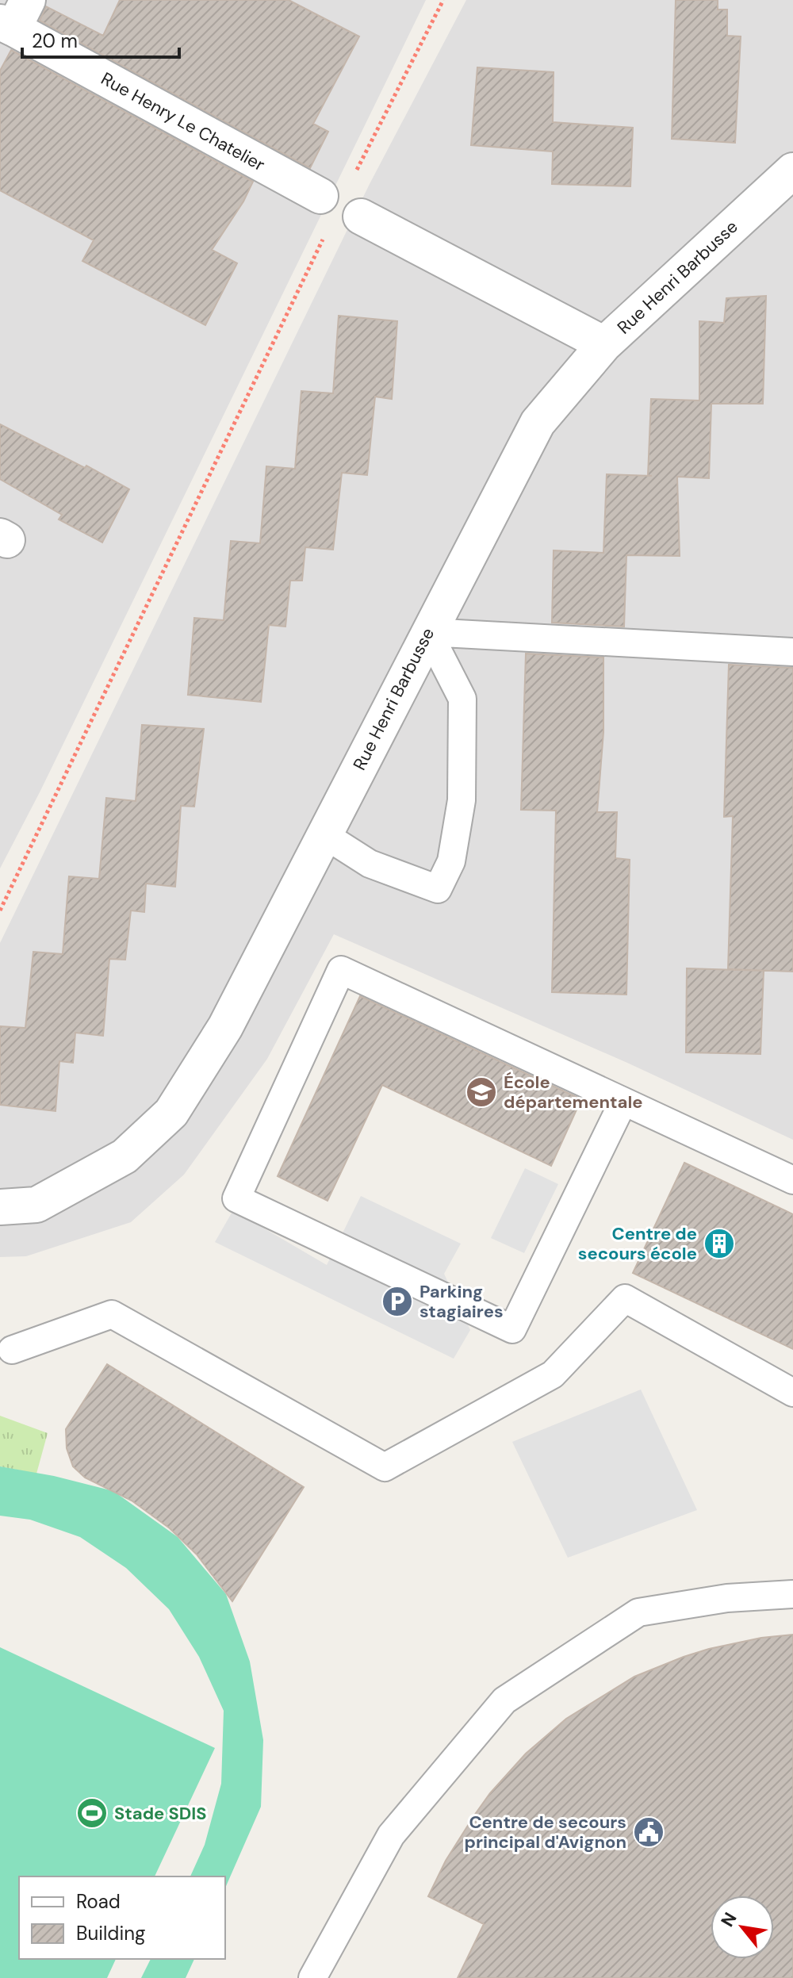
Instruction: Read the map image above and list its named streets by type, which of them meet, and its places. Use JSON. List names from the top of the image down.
{
  "streets": {
    "street": ["Rue Henry Le Chatelier", "Rue Henri Barbusse"]
  },
  "places": {
    "school or university": ["École départementale"],
    "building": ["Centre de secours école"],
    "parking": ["Parking stagiaires"],
    "sports": ["Stade SDIS"],
    "public building": ["Centre de secours principal d'Avignon"]
  },
  "legend": ["Road", "Building"],
  "scale_bar": "20 m",
  "north": "top left"
}
